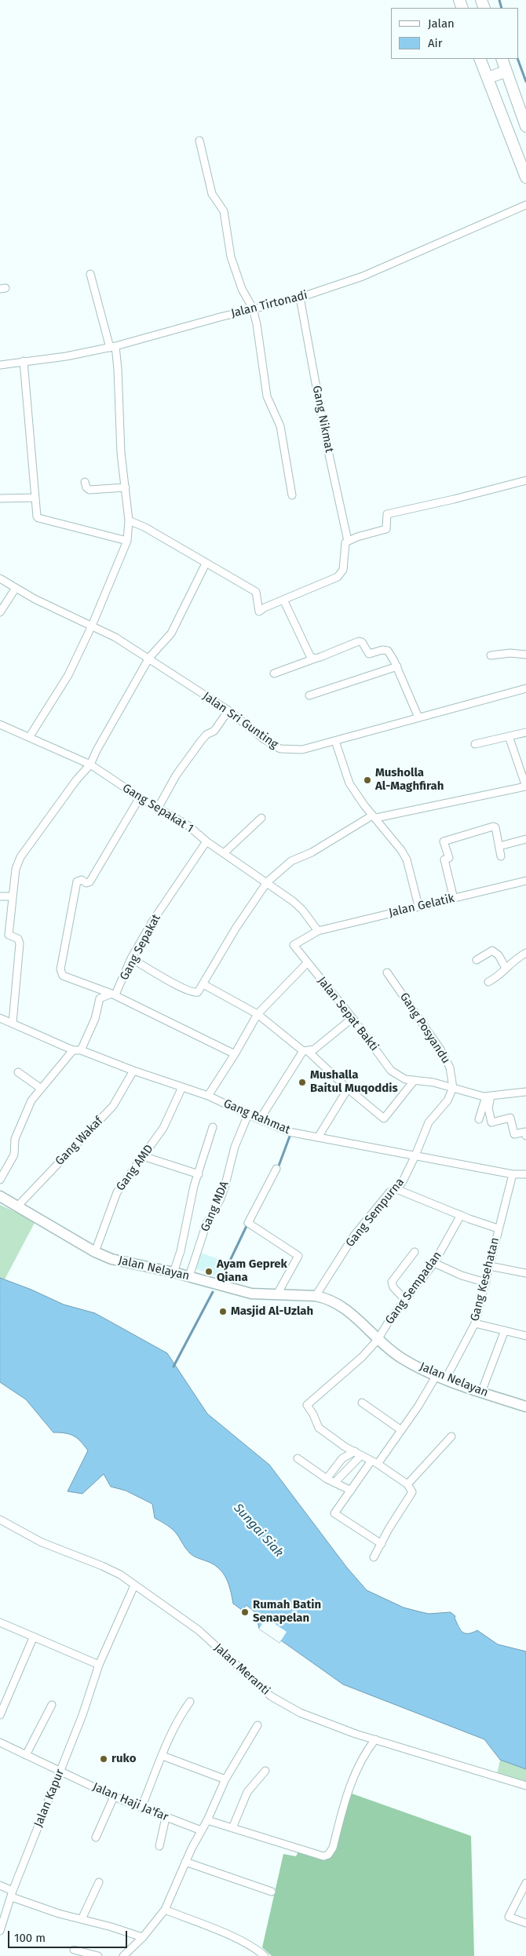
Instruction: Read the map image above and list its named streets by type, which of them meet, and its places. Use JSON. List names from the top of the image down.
{
  "streets": {
    "main road": ["Jalan Nelayan"],
    "street": [
      "Jalan Tirtonadi",
      "Gang Nikmat",
      "Jalan Sri Gunting",
      "Gang Sepakat 1",
      "Jalan Gelatik",
      "Gang Sepakat",
      "Jalan Sepat Bakti",
      "Gang Posyandu",
      "Gang Rahmat",
      "Gang Wakaf",
      "Gang AMD",
      "Gang MDA",
      "Gang Sempurna",
      "Gang Kesehatan",
      "Gang Sempadan",
      "Jalan Meranti",
      "Jalan Kapur",
      "Jalan Haji Ja'far"
    ]
  },
  "crossings": [
    ["Jalan Tirtonadi", "Gang Nikmat"],
    ["Gang Sepakat 1", "Jalan Gelatik"],
    ["Gang Sepakat 1", "Gang Sepakat"],
    ["Gang Sepakat 1", "Jalan Sepat Bakti"],
    ["Jalan Gelatik", "Jalan Sepat Bakti"],
    ["Gang Sepakat", "Gang Rahmat"],
    ["Jalan Sepat Bakti", "Gang Posyandu"],
    ["Jalan Sepat Bakti", "Gang Sempurna"],
    ["Gang Posyandu", "Gang Sempurna"],
    ["Gang Rahmat", "Gang Wakaf"],
    ["Gang Rahmat", "Gang AMD"],
    ["Gang Rahmat", "Gang MDA"],
    ["Gang Rahmat", "Gang Sempurna"],
    ["Gang Rahmat", "Gang Kesehatan"],
    ["Gang Wakaf", "Jalan Nelayan"],
    ["Gang AMD", "Jalan Nelayan"],
    ["Gang MDA", "Jalan Nelayan"],
    ["Gang Sempurna", "Jalan Nelayan"],
    ["Jalan Nelayan", "Gang Kesehatan"],
    ["Jalan Nelayan", "Gang Sempadan"],
    ["Jalan Meranti", "Jalan Kapur"],
    ["Jalan Kapur", "Jalan Haji Ja'far"]
  ],
  "water": ["Sungai Siak"],
  "places": [
    "Musholla Al-Maghfirah",
    "Mushalla Baitul Muqoddis",
    "Ayam Geprek Qiana",
    "Masjid Al-Uzlah",
    "Rumah Batin Senapelan",
    "ruko"
  ],
  "legend": ["Jalan", "Air"],
  "scale_bar": "100 m"
}
